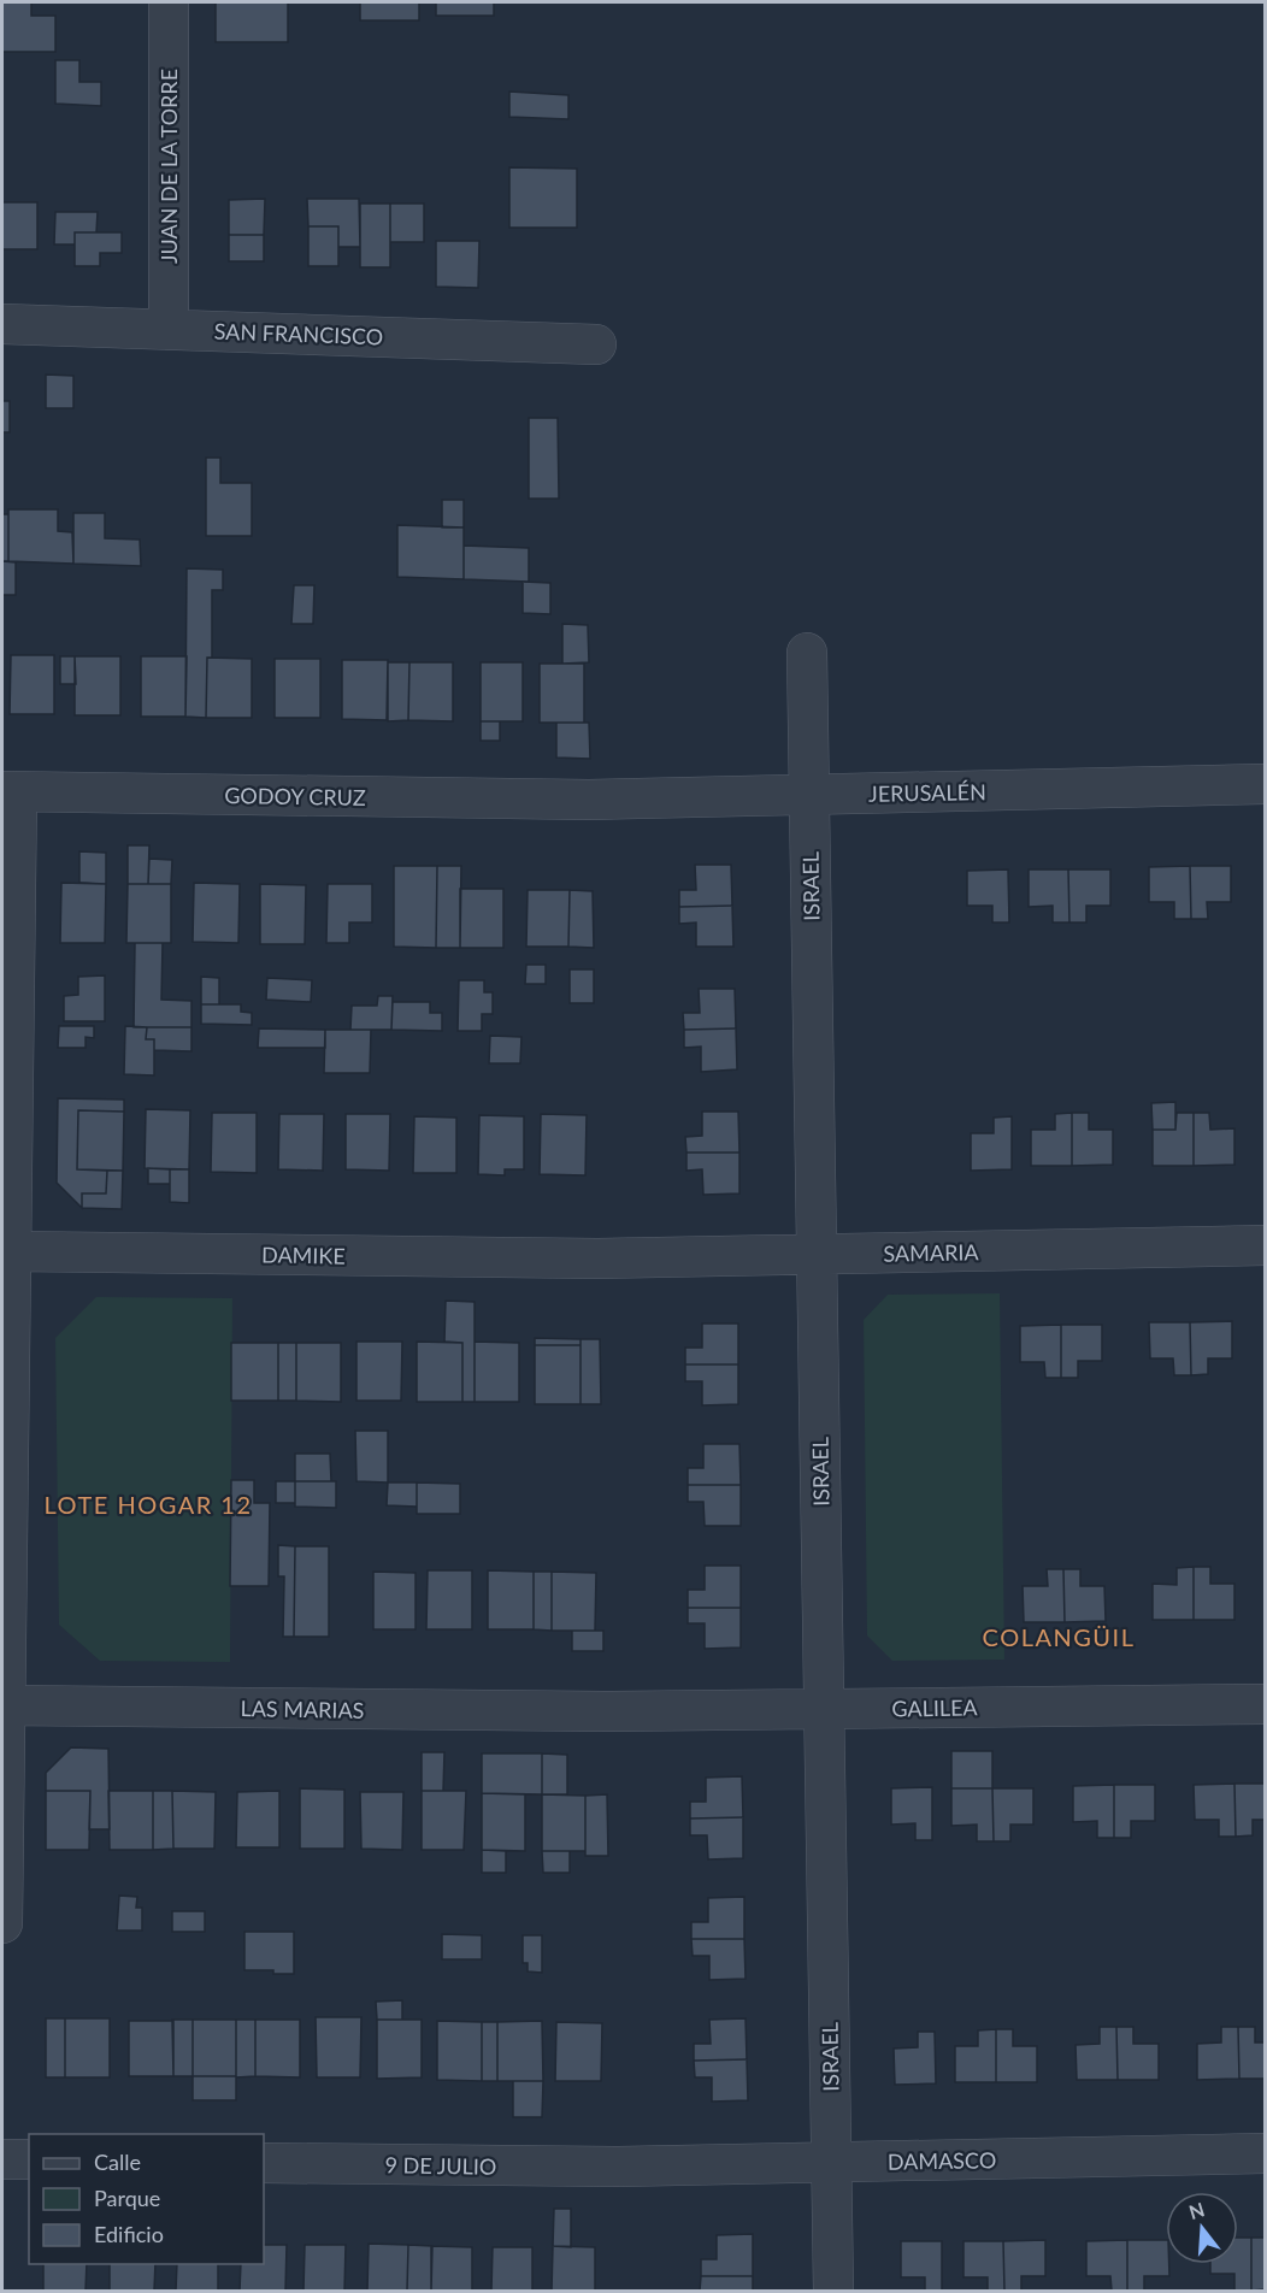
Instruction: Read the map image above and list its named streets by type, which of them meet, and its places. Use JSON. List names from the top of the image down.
{
  "streets": {
    "street": [
      "JUAN DE LA TORRE",
      "SAN FRANCISCO",
      "JERUSALÉN",
      "GODOY CRUZ",
      "ISRAEL",
      "SAMARIA",
      "DAMIKE",
      "GALILEA",
      "LAS MARIAS",
      "DAMASCO",
      "9 DE JULIO"
    ]
  },
  "crossings": [
    ["JUAN DE LA TORRE", "SAN FRANCISCO"],
    ["JERUSALÉN", "GODOY CRUZ"],
    ["JERUSALÉN", "ISRAEL"],
    ["ISRAEL", "SAMARIA"],
    ["ISRAEL", "GALILEA"],
    ["ISRAEL", "DAMASCO"],
    ["SAMARIA", "DAMIKE"],
    ["GALILEA", "LAS MARIAS"],
    ["DAMASCO", "9 DE JULIO"]
  ],
  "districts": ["LOTE HOGAR 12", "COLANGÜIL"],
  "legend": ["Calle", "Parque", "Edificio"],
  "north": "top"
}
